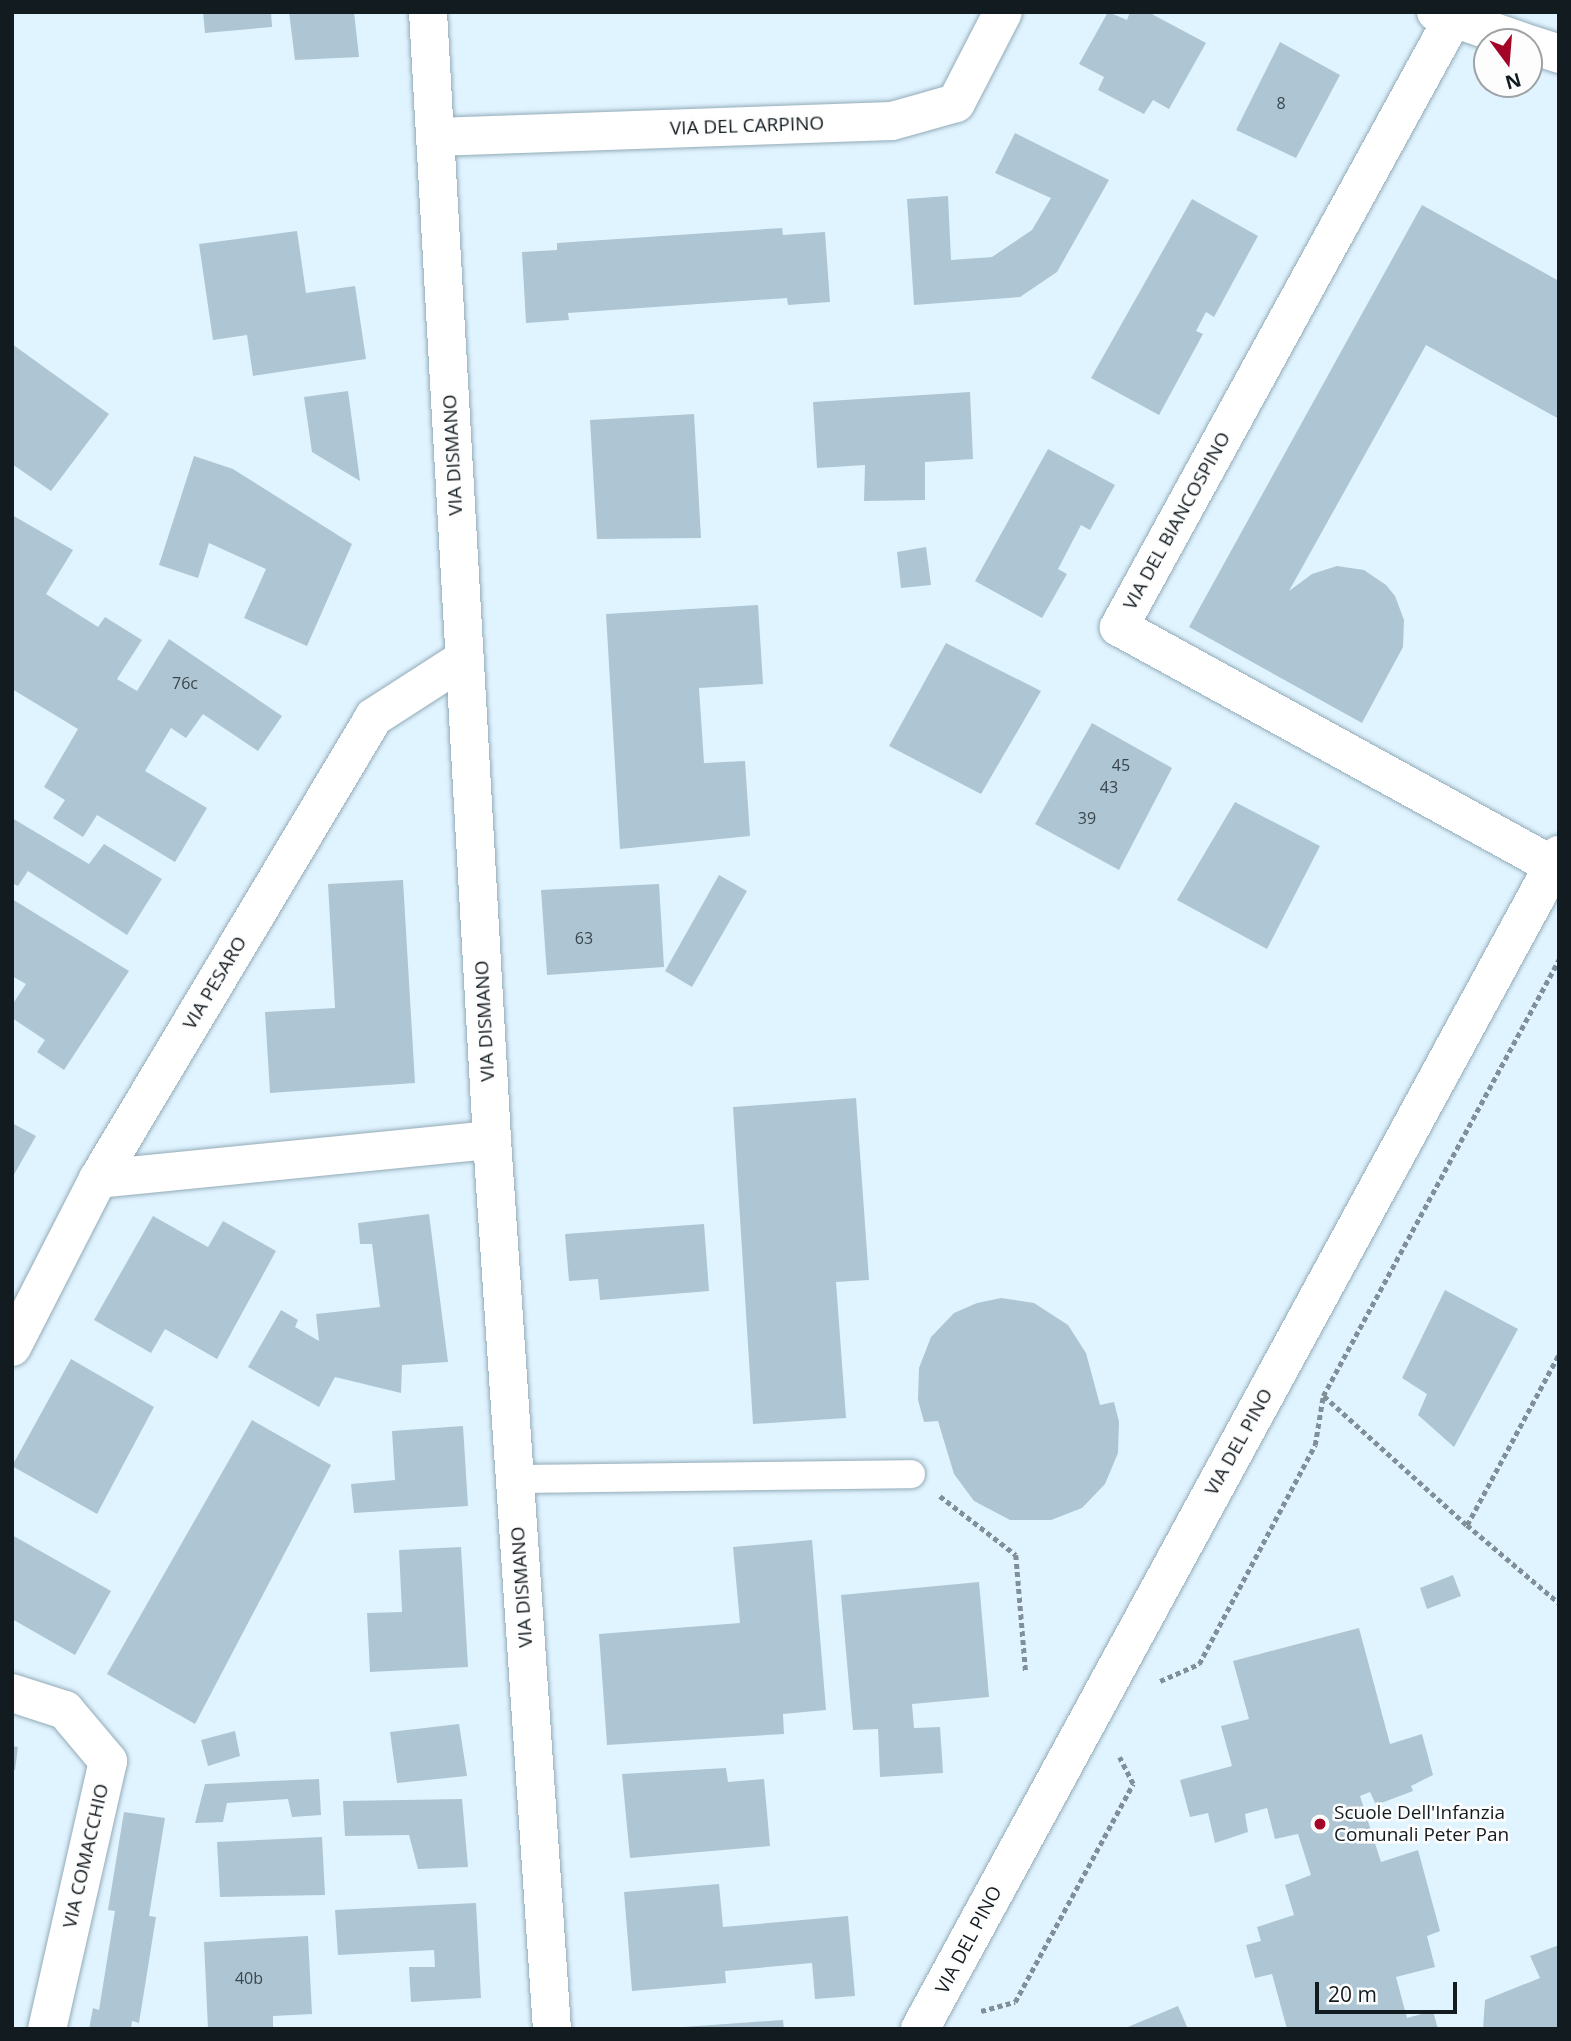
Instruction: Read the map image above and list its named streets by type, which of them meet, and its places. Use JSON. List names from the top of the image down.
{
  "streets": {
    "street": [
      "VIA DEL CARPINO",
      "VIA DISMANO",
      "VIA DEL BIANCOSPINO",
      "VIA PESARO",
      "VIA DEL PINO",
      "VIA COMACCHIO"
    ]
  },
  "crossings": [
    ["VIA DEL CARPINO", "VIA DISMANO"],
    ["VIA DISMANO", "VIA PESARO"],
    ["VIA DEL BIANCOSPINO", "VIA DEL PINO"]
  ],
  "places": ["Scuole Dell'Infanzia Comunali Peter Pan"],
  "house_numbers": [
    "8",
    "76c",
    "45",
    "43",
    "39",
    "63",
    "40b"
  ],
  "scale_bar": "20 m",
  "north": "bottom"
}
